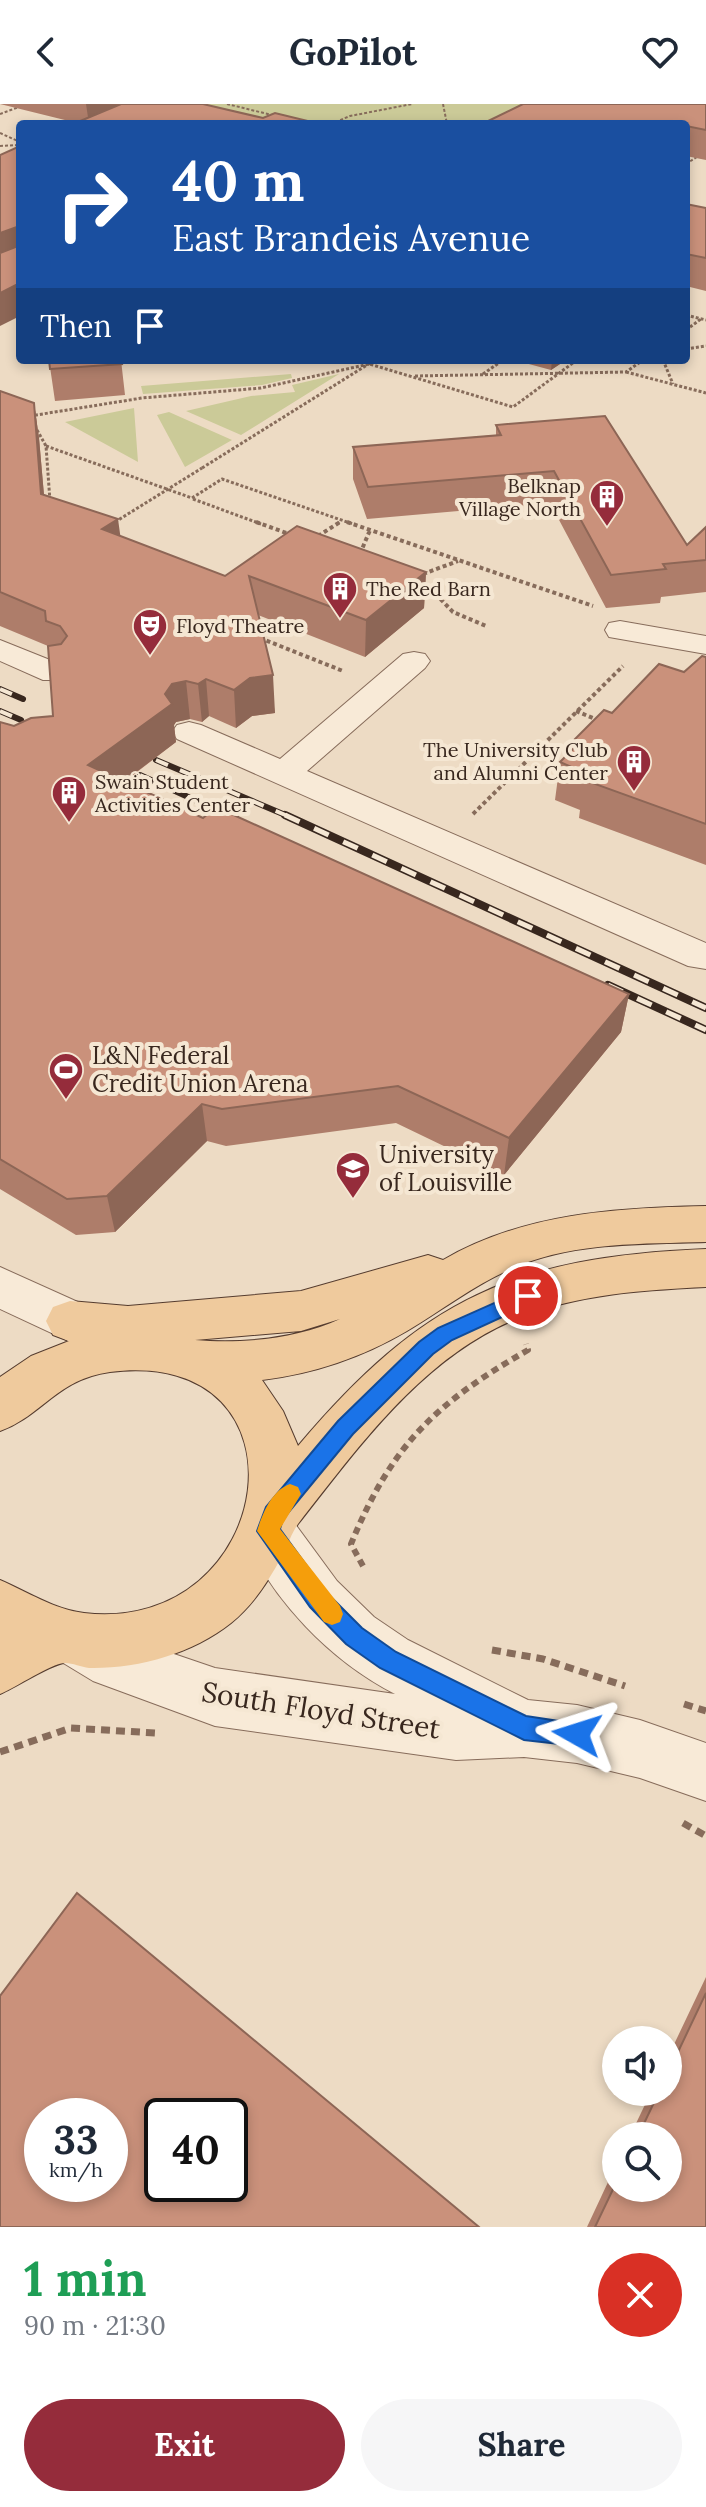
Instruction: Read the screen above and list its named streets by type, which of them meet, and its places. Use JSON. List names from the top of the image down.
{
  "streets": {
    "street": ["South Floyd Street"]
  },
  "places": {
    "building": [
      "Belknap Village North",
      "The Red Barn",
      "The University Club and Alumni Center",
      "Swain Student Activities Center"
    ],
    "theatre": ["Floyd Theatre"],
    "sports": ["L&N Federal Credit Union Arena"],
    "school or university": ["University of Louisville"]
  },
  "page": {
    "header": "GoPilot",
    "turn": ["40 m", "East Brandeis Avenue"],
    "then": "Then",
    "speed": "33 km/h",
    "limit": "40",
    "heading": ["1 min", "90 m · 21:30"],
    "buttons": ["Exit", "Share"]
  }
}
